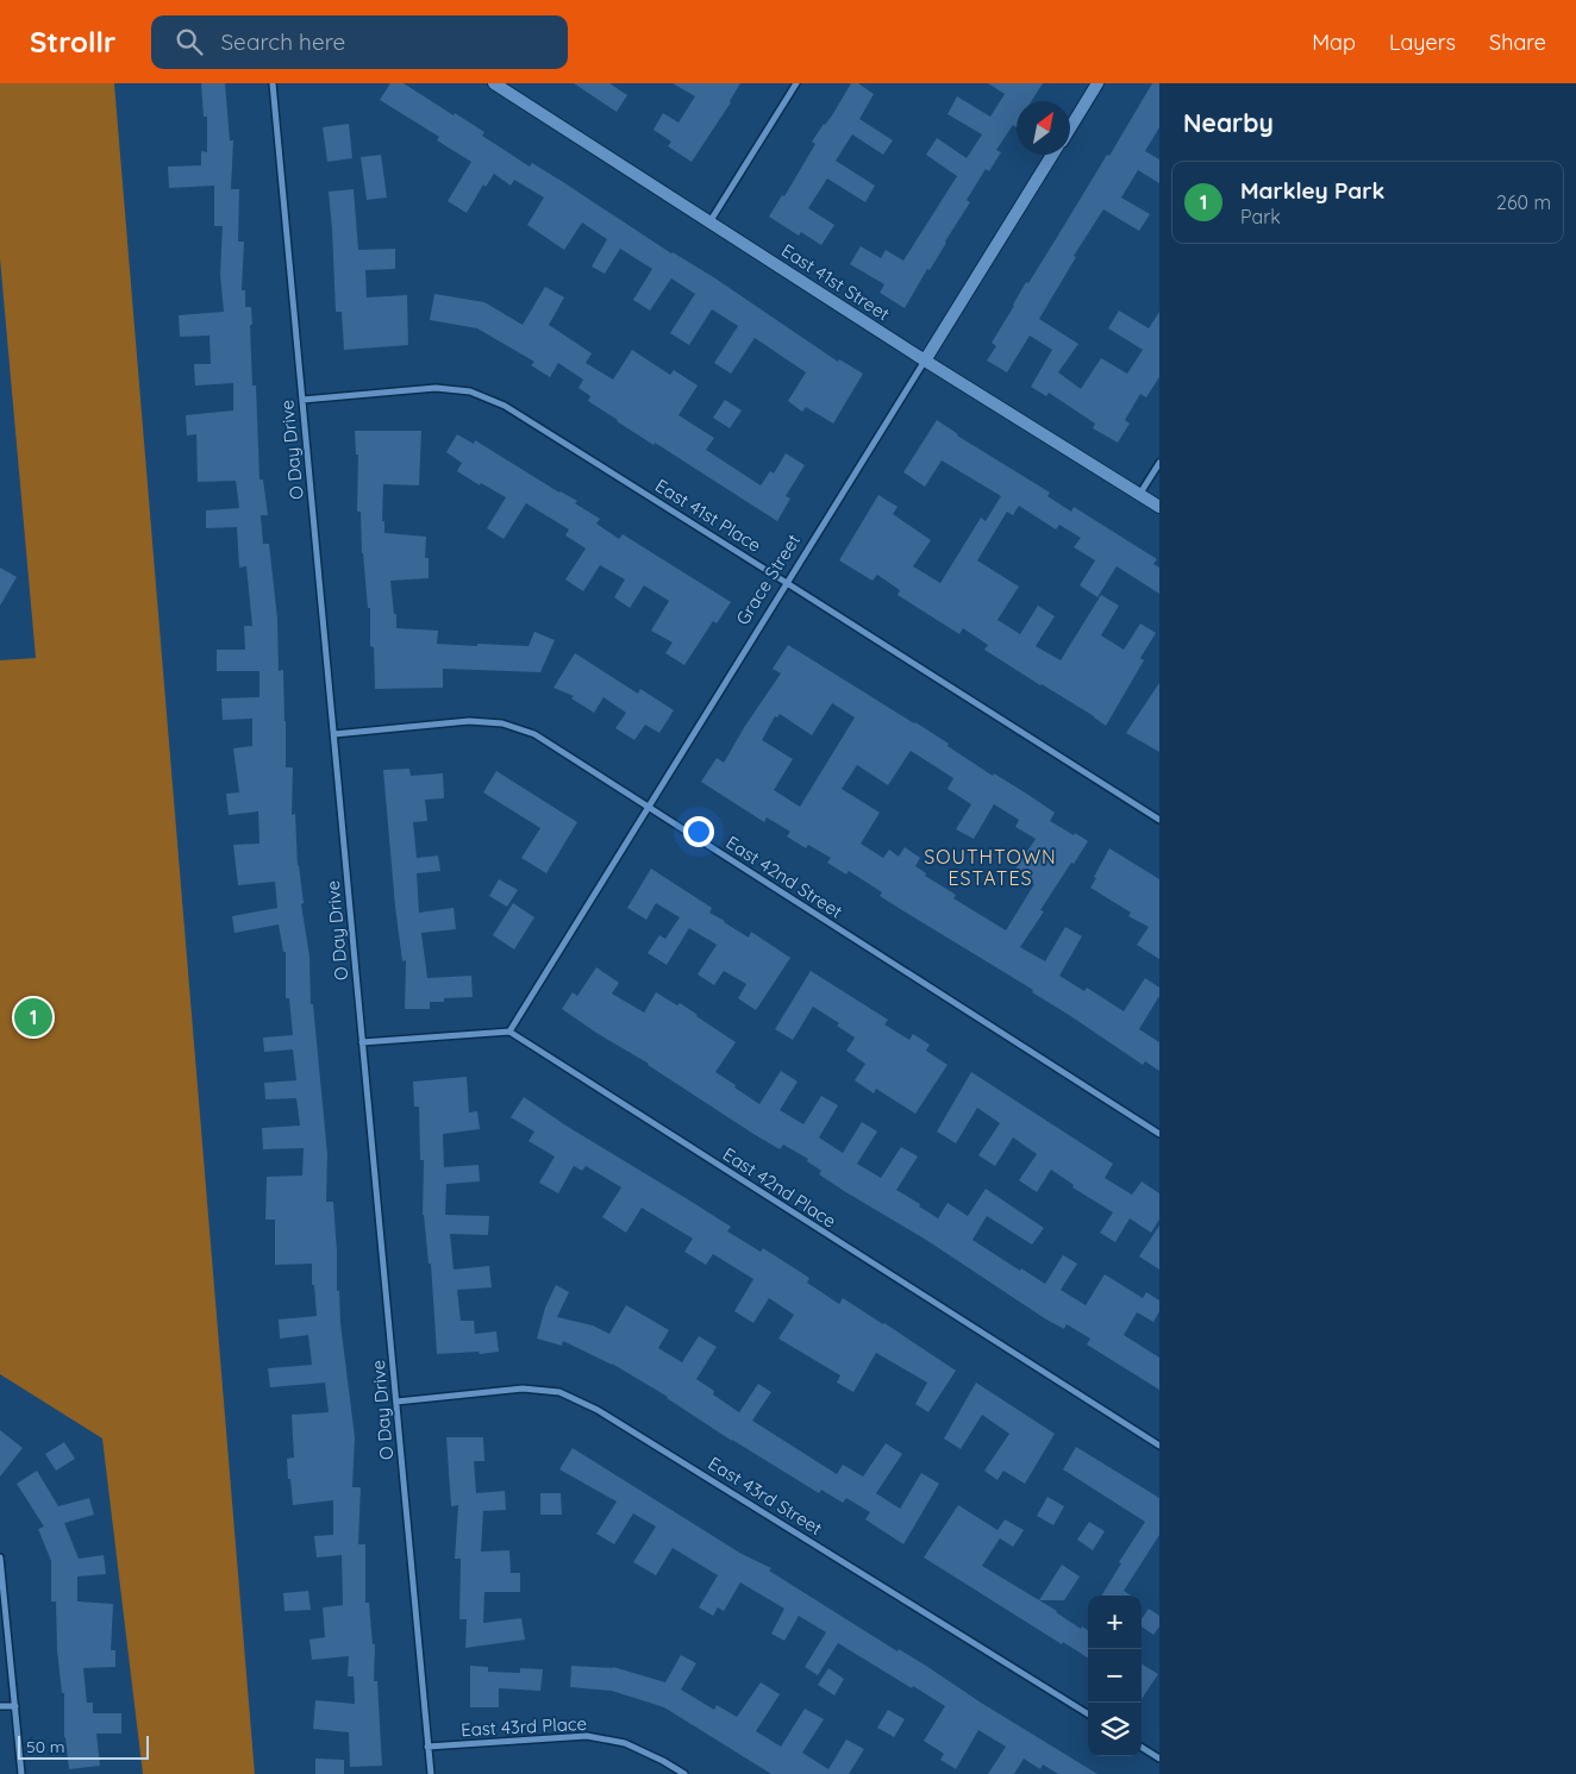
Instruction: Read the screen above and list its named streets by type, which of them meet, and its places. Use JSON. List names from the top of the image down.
{
  "streets": {
    "street": [
      "East 41st Street",
      "O Day Drive",
      "East 41st Place",
      "Grace Street",
      "East 42nd Street",
      "East 42nd Place",
      "East 43rd Street",
      "East 43rd Place"
    ]
  },
  "crossings": [
    ["East 41st Street", "Grace Street"],
    ["O Day Drive", "East 41st Place"],
    ["O Day Drive", "East 42nd Street"],
    ["O Day Drive", "East 43rd Street"],
    ["O Day Drive", "East 43rd Place"],
    ["East 41st Place", "Grace Street"],
    ["Grace Street", "East 42nd Street"],
    ["Grace Street", "East 42nd Place"]
  ],
  "districts": ["SOUTHTOWN ESTATES"],
  "scale_bar": "50 m",
  "north": "top right",
  "page": {
    "header": "Strollr",
    "search": "Search here",
    "nav": ["Map", "Layers", "Share"],
    "heading": "Nearby",
    "list": [
      {
        "mark": "1",
        "name": "Markley Park",
        "note": "Park",
        "value": "260 m"
      }
    ],
    "pins": "1",
    "map_buttons": ["+", "−"],
    "scale": "50 m"
  }
}
